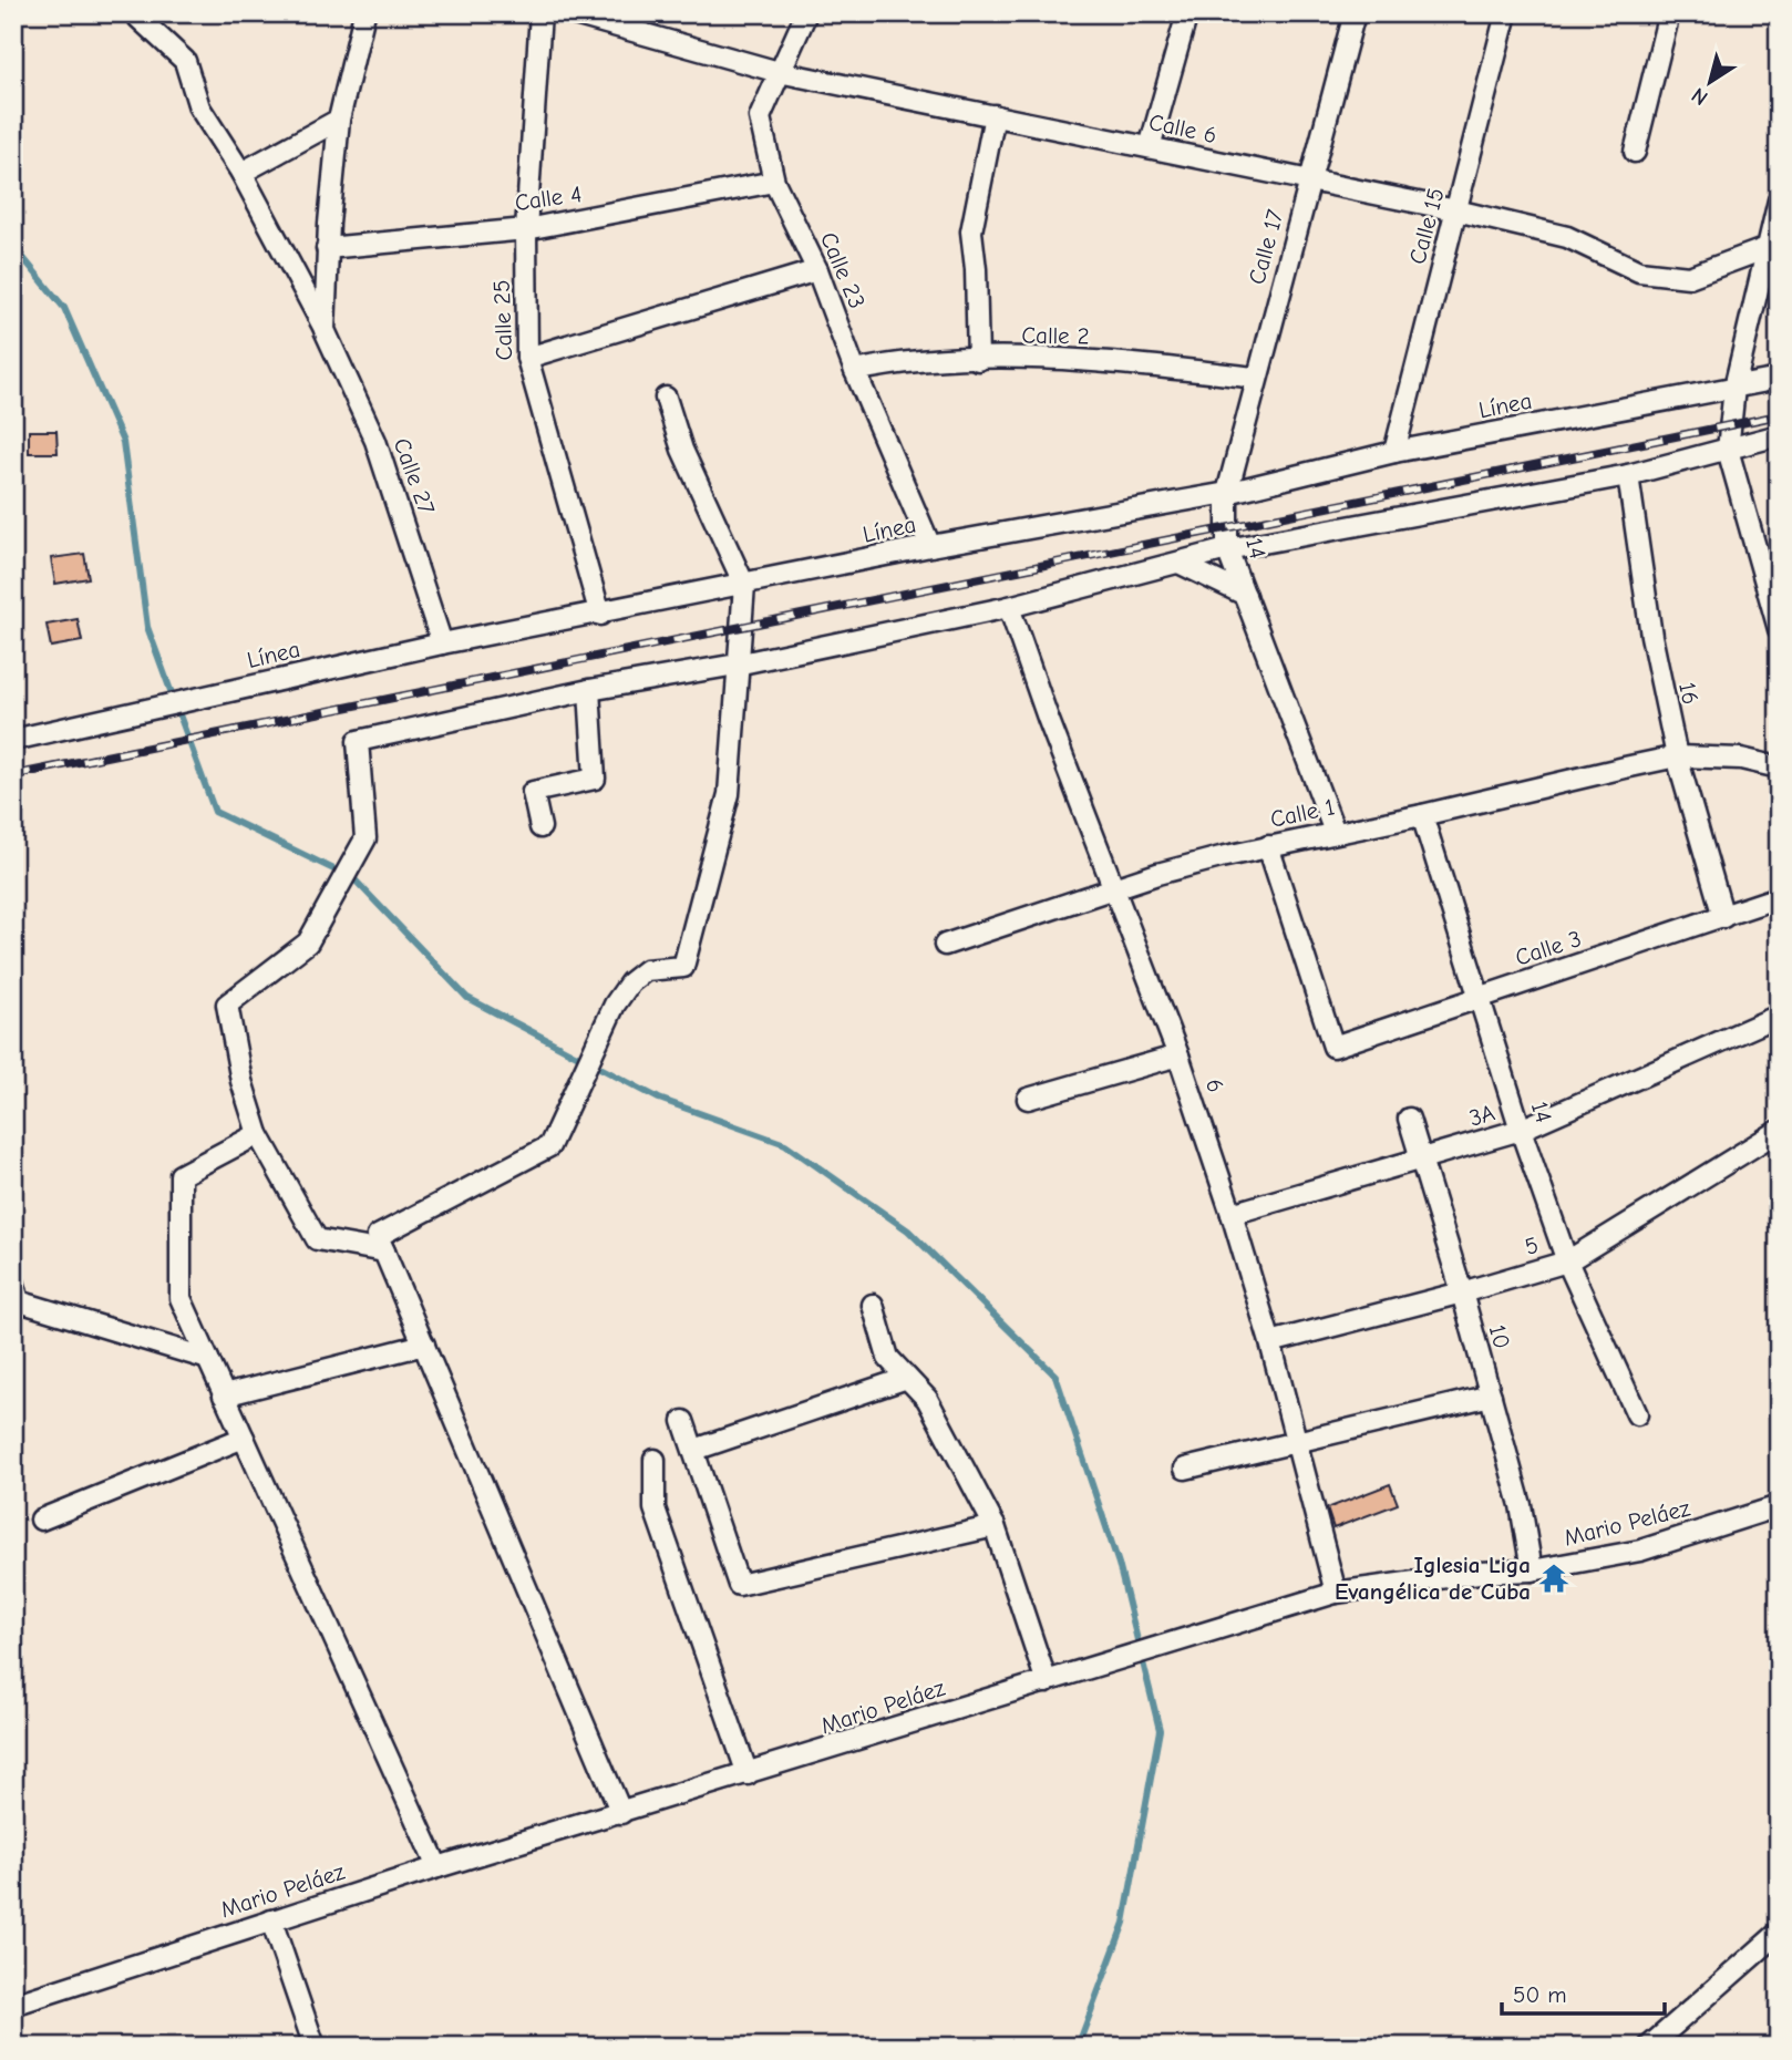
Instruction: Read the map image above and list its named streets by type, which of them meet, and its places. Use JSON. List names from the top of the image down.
{
  "streets": {
    "street": [
      "Calle 6",
      "Calle 4",
      "Calle 15",
      "Calle 17",
      "Calle 23",
      "Calle 25",
      "Calle 2",
      "Línea",
      "Calle 27",
      "14",
      "16",
      "Calle 1",
      "Calle 3",
      "6",
      "3A",
      "5",
      "10",
      "Mario Peláez"
    ]
  },
  "crossings": [
    ["Calle 6", "Calle 15"],
    ["Calle 6", "Calle 17"],
    ["Calle 6", "Calle 23"],
    ["Calle 4", "Calle 23"],
    ["Calle 4", "Calle 25"],
    ["Calle 4", "Calle 27"],
    ["Calle 15", "Línea"],
    ["Calle 17", "Calle 2"],
    ["Calle 17", "Línea"],
    ["Calle 17", "14"],
    ["Calle 23", "Calle 2"],
    ["Calle 23", "Línea"],
    ["Calle 25", "Línea"],
    ["Línea", "Calle 27"],
    ["Línea", "14"],
    ["14", "Calle 1"],
    ["14", "Calle 3"],
    ["14", "3A"],
    ["14", "5"],
    ["16", "Calle 1"],
    ["16", "Calle 3"],
    ["Calle 1", "Calle 3"],
    ["Calle 1", "6"],
    ["6", "3A"],
    ["6", "5"],
    ["6", "Mario Peláez"],
    ["3A", "10"],
    ["5", "10"],
    ["10", "Mario Peláez"]
  ],
  "places": {
    "temple": ["Iglesia Liga Evangélica de Cuba"]
  },
  "scale_bar": "50 m",
  "north": "bottom left"
}
